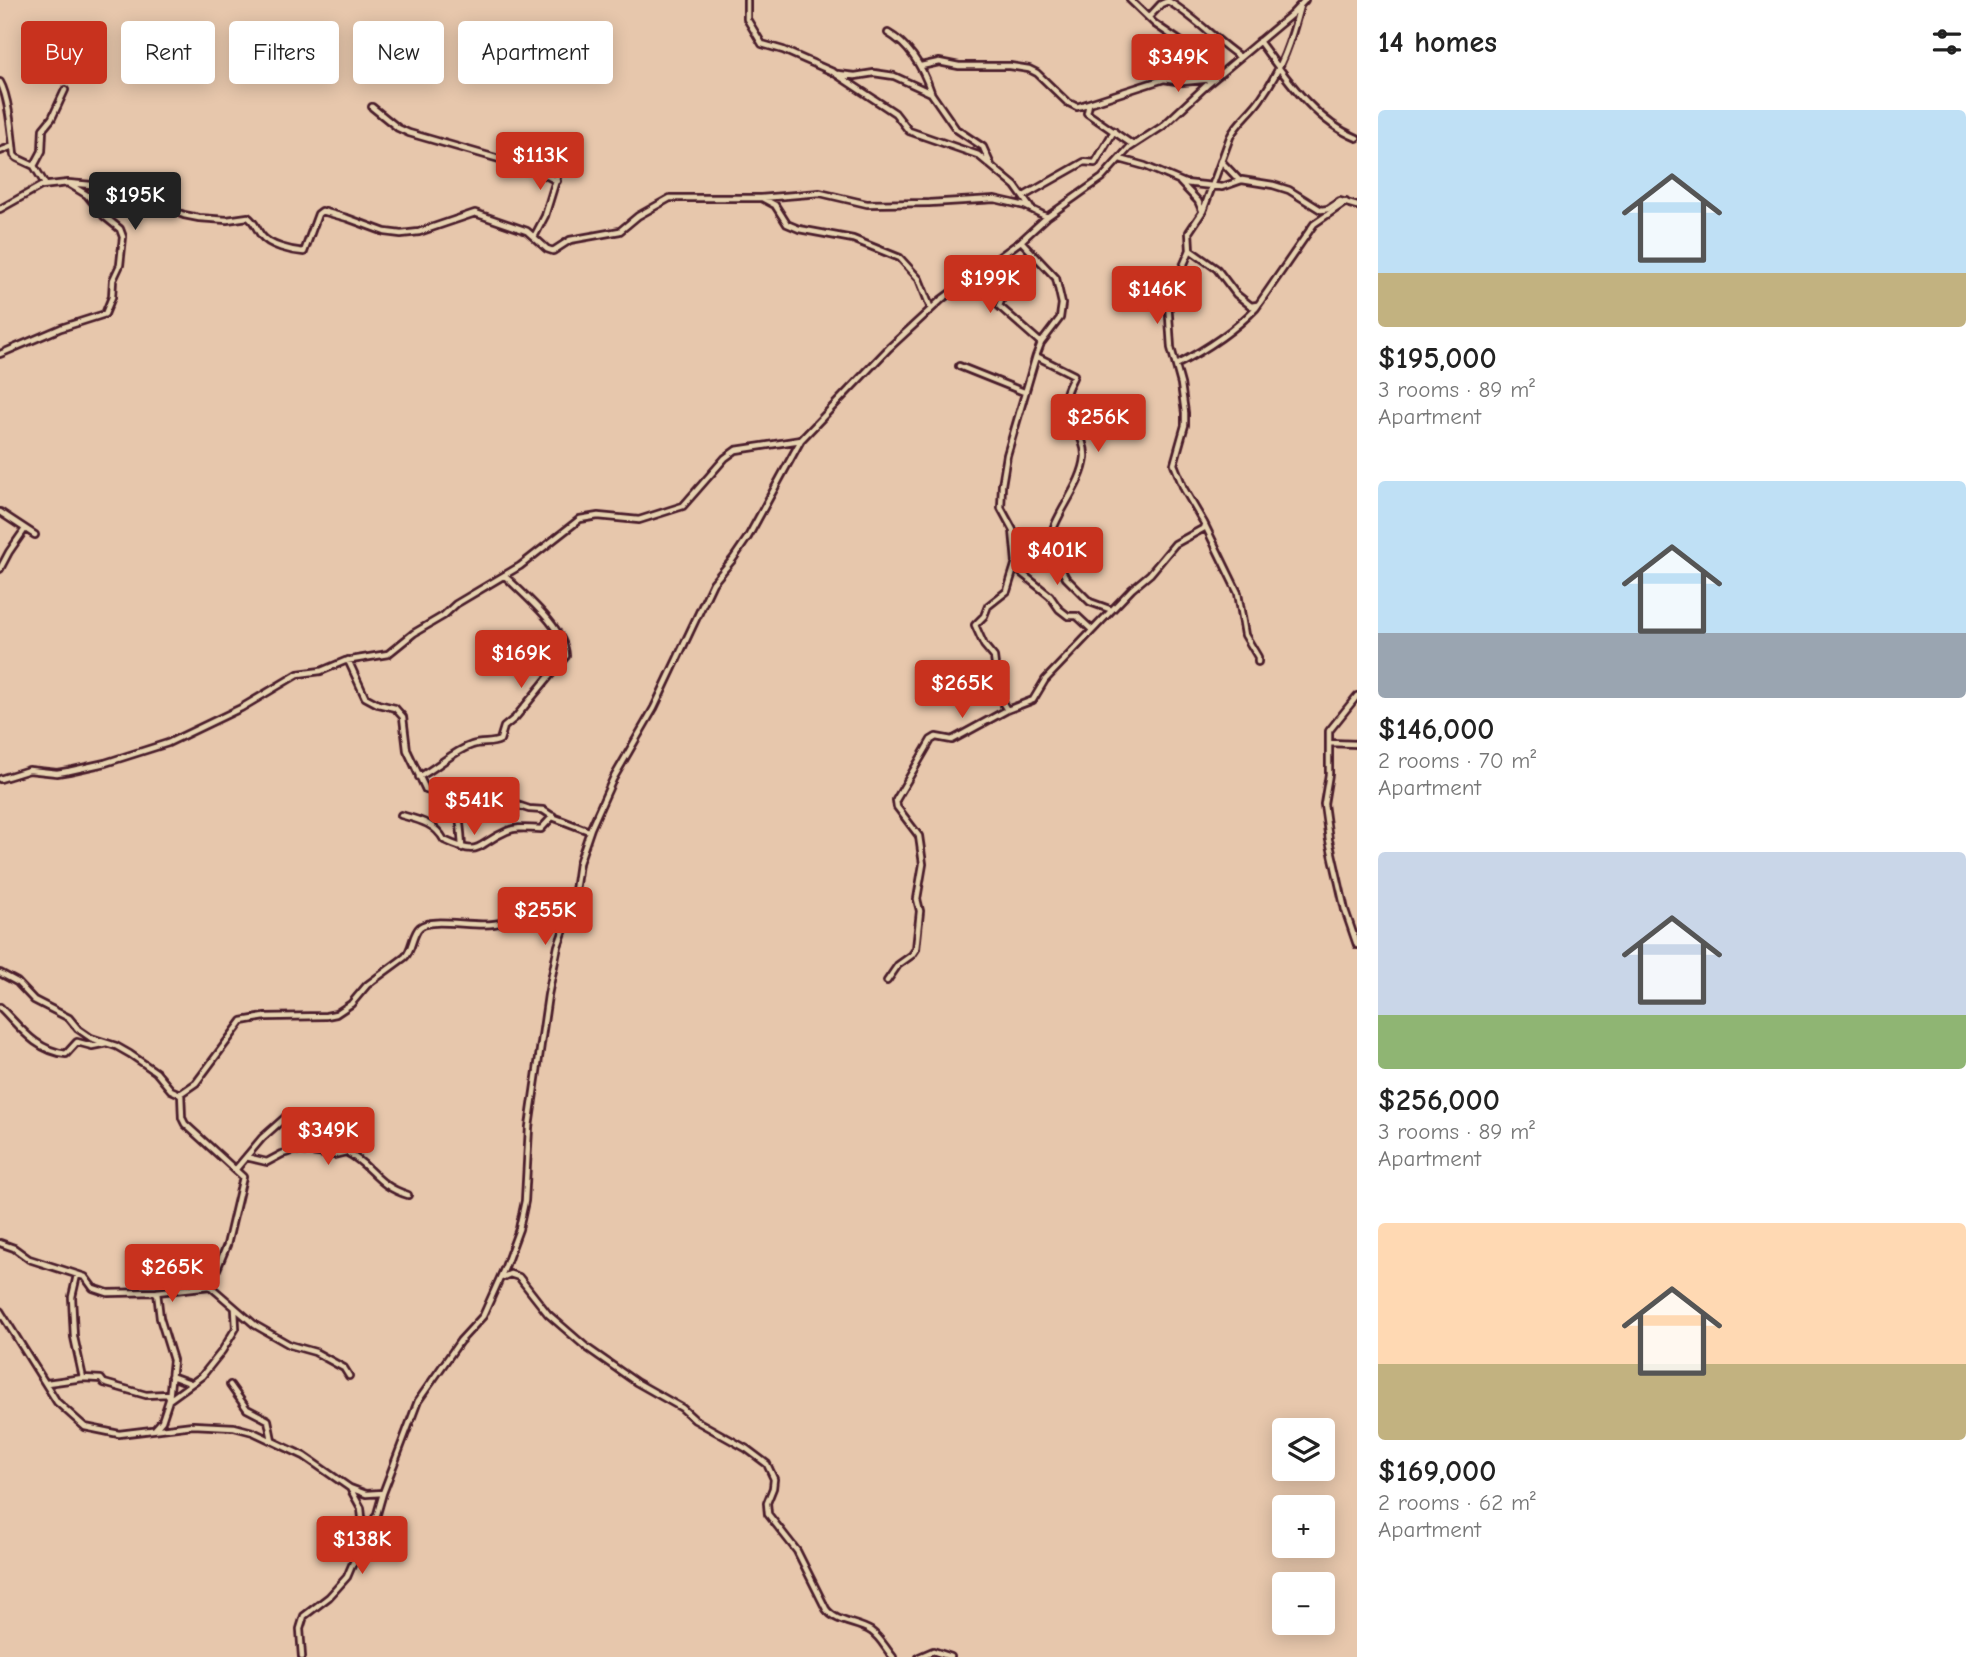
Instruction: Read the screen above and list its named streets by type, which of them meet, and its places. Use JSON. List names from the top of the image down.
{
  "page": {
    "heading": "14 homes",
    "chip": [
      "Buy",
      "Rent",
      "Filters",
      "New",
      "Apartment"
    ],
    "price": [
      "$349K",
      "$113K",
      "$195K",
      "$199K",
      "$146K",
      "$256K",
      "$401K",
      "$169K",
      "$265K",
      "$541K",
      "$255K",
      "$349K",
      "$265K",
      "$138K"
    ],
    "list": [
      {
        "name": "$195,000",
        "note": "3 rooms · 89 m² · Apartment"
      },
      {
        "name": "$146,000",
        "note": "2 rooms · 70 m² · Apartment"
      },
      {
        "name": "$256,000",
        "note": "3 rooms · 89 m² · Apartment"
      },
      {
        "name": "$169,000",
        "note": "2 rooms · 62 m² · Apartment"
      }
    ],
    "map_buttons": ["+", "−"]
  }
}
